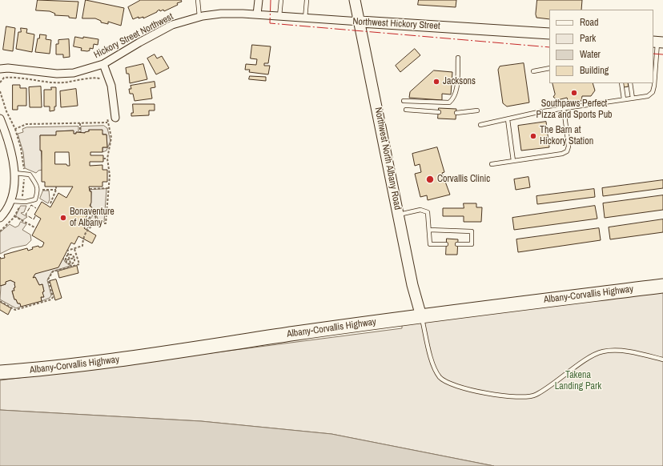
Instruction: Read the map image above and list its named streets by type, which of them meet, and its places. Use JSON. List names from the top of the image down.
{
  "streets": {
    "highway": ["Albany-Corvallis Highway"],
    "main road": ["Northwest Hickory Street", "Northwest North Albany Road"],
    "street": ["Hickory Street Northwest"]
  },
  "crossings": [
    ["Northwest Hickory Street", "Hickory Street Northwest"],
    ["Northwest Hickory Street", "Northwest North Albany Road"],
    ["Northwest North Albany Road", "Albany-Corvallis Highway"]
  ],
  "parks": ["Takena Landing Park"],
  "places": [
    "Jacksons",
    "Southpaws Perfect Pizza and Sports Pub",
    "The Barn at Hickory Station",
    "Corvallis Clinic",
    "Bonaventure of Albany"
  ],
  "legend": [
    "Road",
    "Park",
    "Water",
    "Building"
  ]
}
